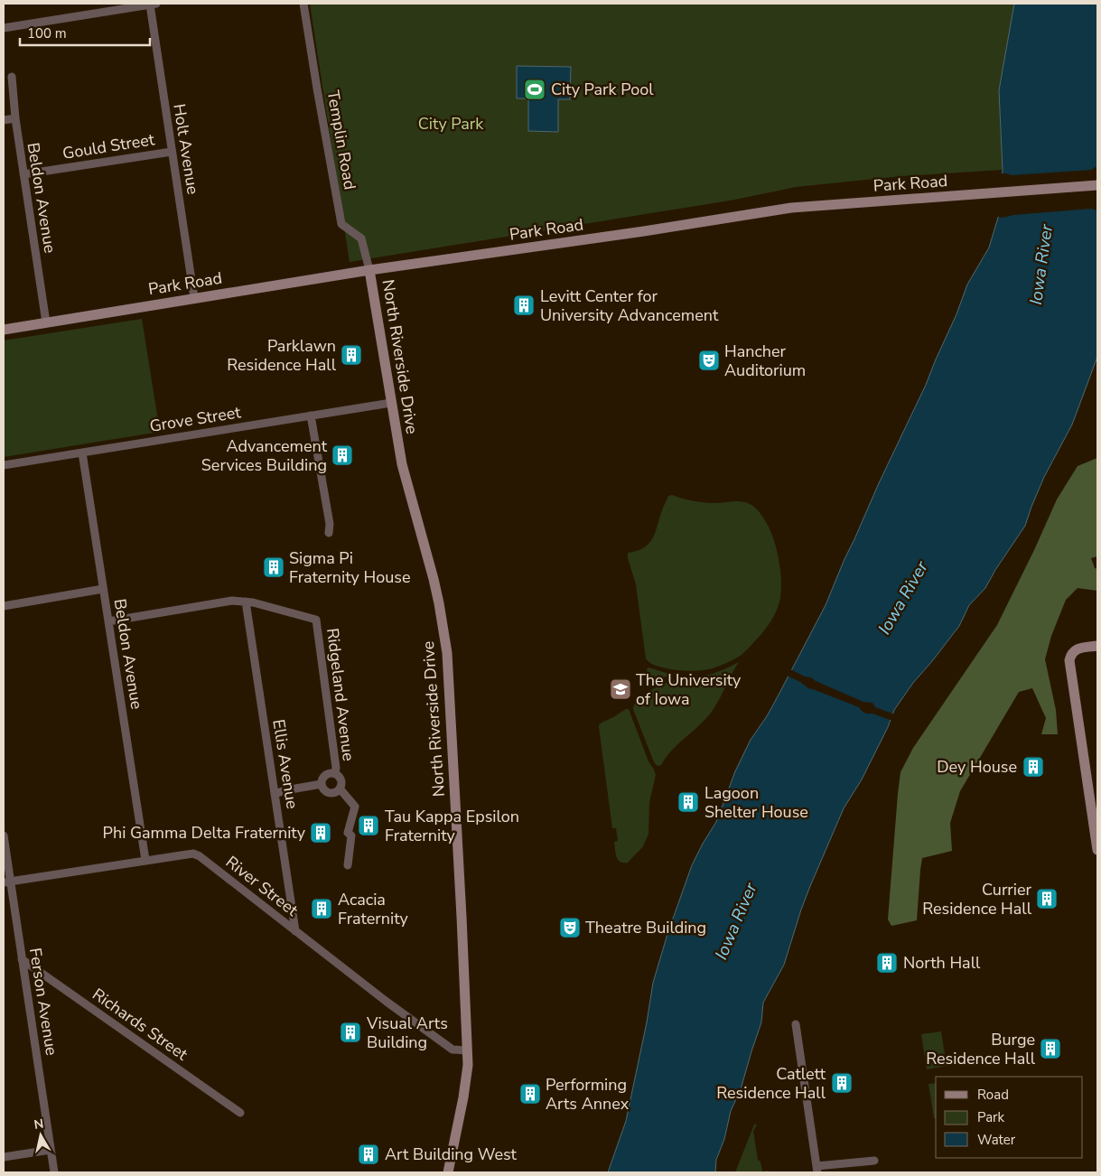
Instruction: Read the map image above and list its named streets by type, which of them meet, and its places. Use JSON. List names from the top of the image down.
{
  "streets": {
    "street": [
      "Templin Road",
      "Gould Street",
      "Holt Avenue",
      "Park Road",
      "Beldon Avenue",
      "North Riverside Drive",
      "Grove Street",
      "Ridgeland Avenue",
      "Ellis Avenue",
      "River Street",
      "Ferson Avenue",
      "Richards Street"
    ]
  },
  "crossings": [
    ["Templin Road", "Park Road"],
    ["Templin Road", "North Riverside Drive"],
    ["Gould Street", "Holt Avenue"],
    ["Gould Street", "Beldon Avenue"],
    ["Holt Avenue", "Park Road"],
    ["Park Road", "Beldon Avenue"],
    ["Park Road", "North Riverside Drive"],
    ["Beldon Avenue", "Grove Street"],
    ["Beldon Avenue", "River Street"],
    ["North Riverside Drive", "Grove Street"],
    ["North Riverside Drive", "River Street"],
    ["Ridgeland Avenue", "Ellis Avenue"],
    ["Ellis Avenue", "River Street"],
    ["River Street", "Ferson Avenue"],
    ["Ferson Avenue", "Richards Street"]
  ],
  "water": ["Iowa River"],
  "parks": ["City Park"],
  "places": {
    "sports": ["City Park Pool"],
    "building": [
      "Levitt Center for University Advancement",
      "Parklawn Residence Hall",
      "Advancement Services Building",
      "Sigma Pi Fraternity House",
      "Dey House",
      "Lagoon Shelter House",
      "Tau Kappa Epsilon Fraternity",
      "Phi Gamma Delta Fraternity",
      "Currier Residence Hall",
      "Acacia Fraternity",
      "North Hall",
      "Visual Arts Building",
      "Burge Residence Hall",
      "Catlett Residence Hall",
      "Performing Arts Annex",
      "Art Building West"
    ],
    "theatre": ["Hancher Auditorium", "Theatre Building"],
    "school or university": ["The University of Iowa"]
  },
  "legend": ["Road", "Park", "Water"],
  "scale_bar": "100 m",
  "north": "top"
}
